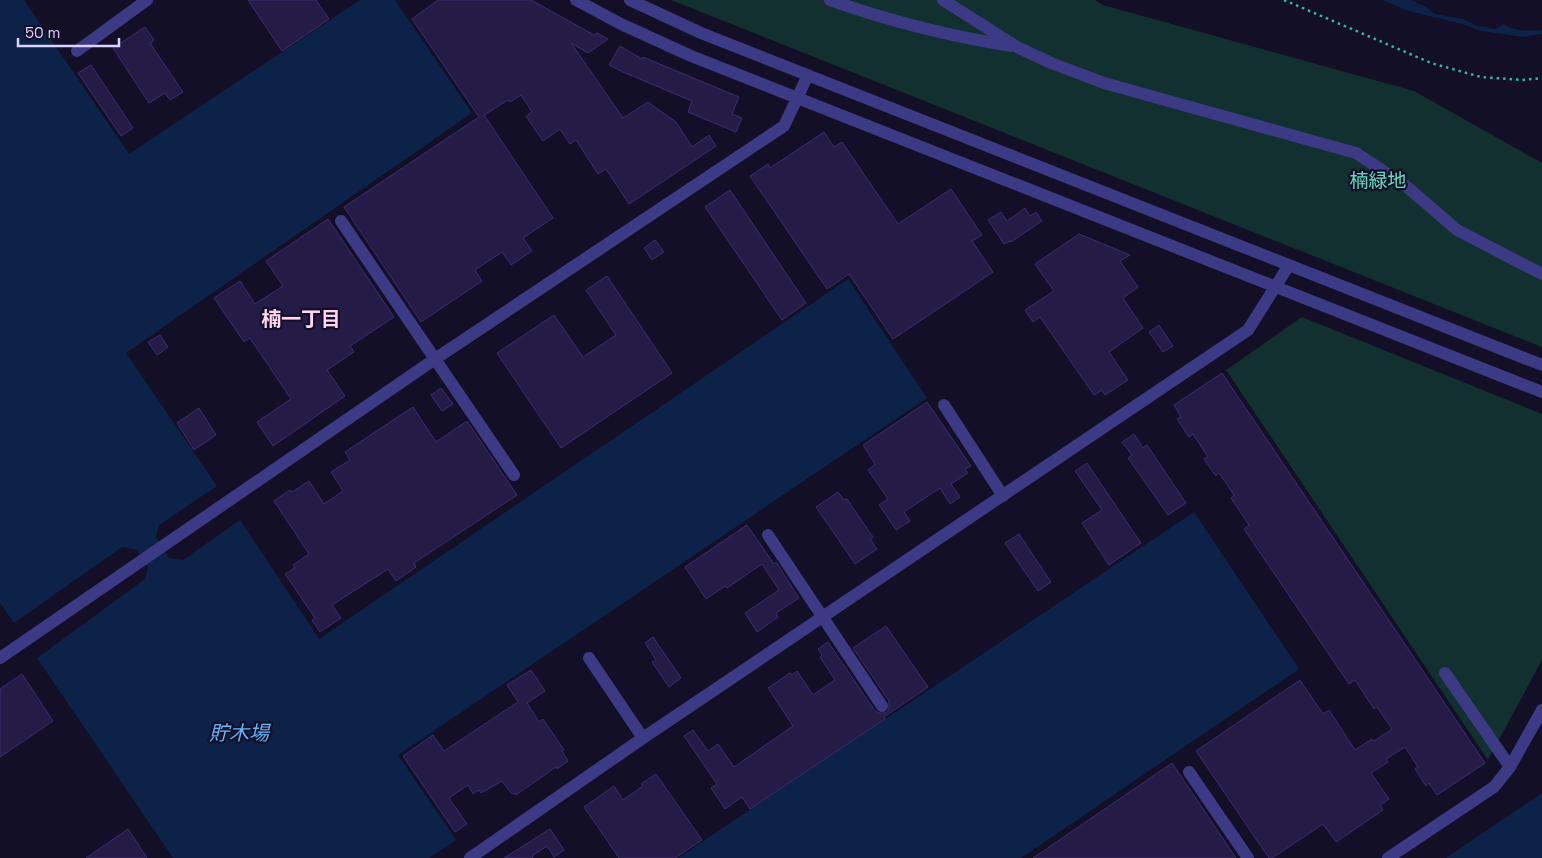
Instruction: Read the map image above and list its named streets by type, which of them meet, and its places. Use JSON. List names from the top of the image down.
{
  "districts": ["楠一丁目"],
  "water": ["貯木場"],
  "parks": ["楠緑地"],
  "scale_bar": "50 m"
}
